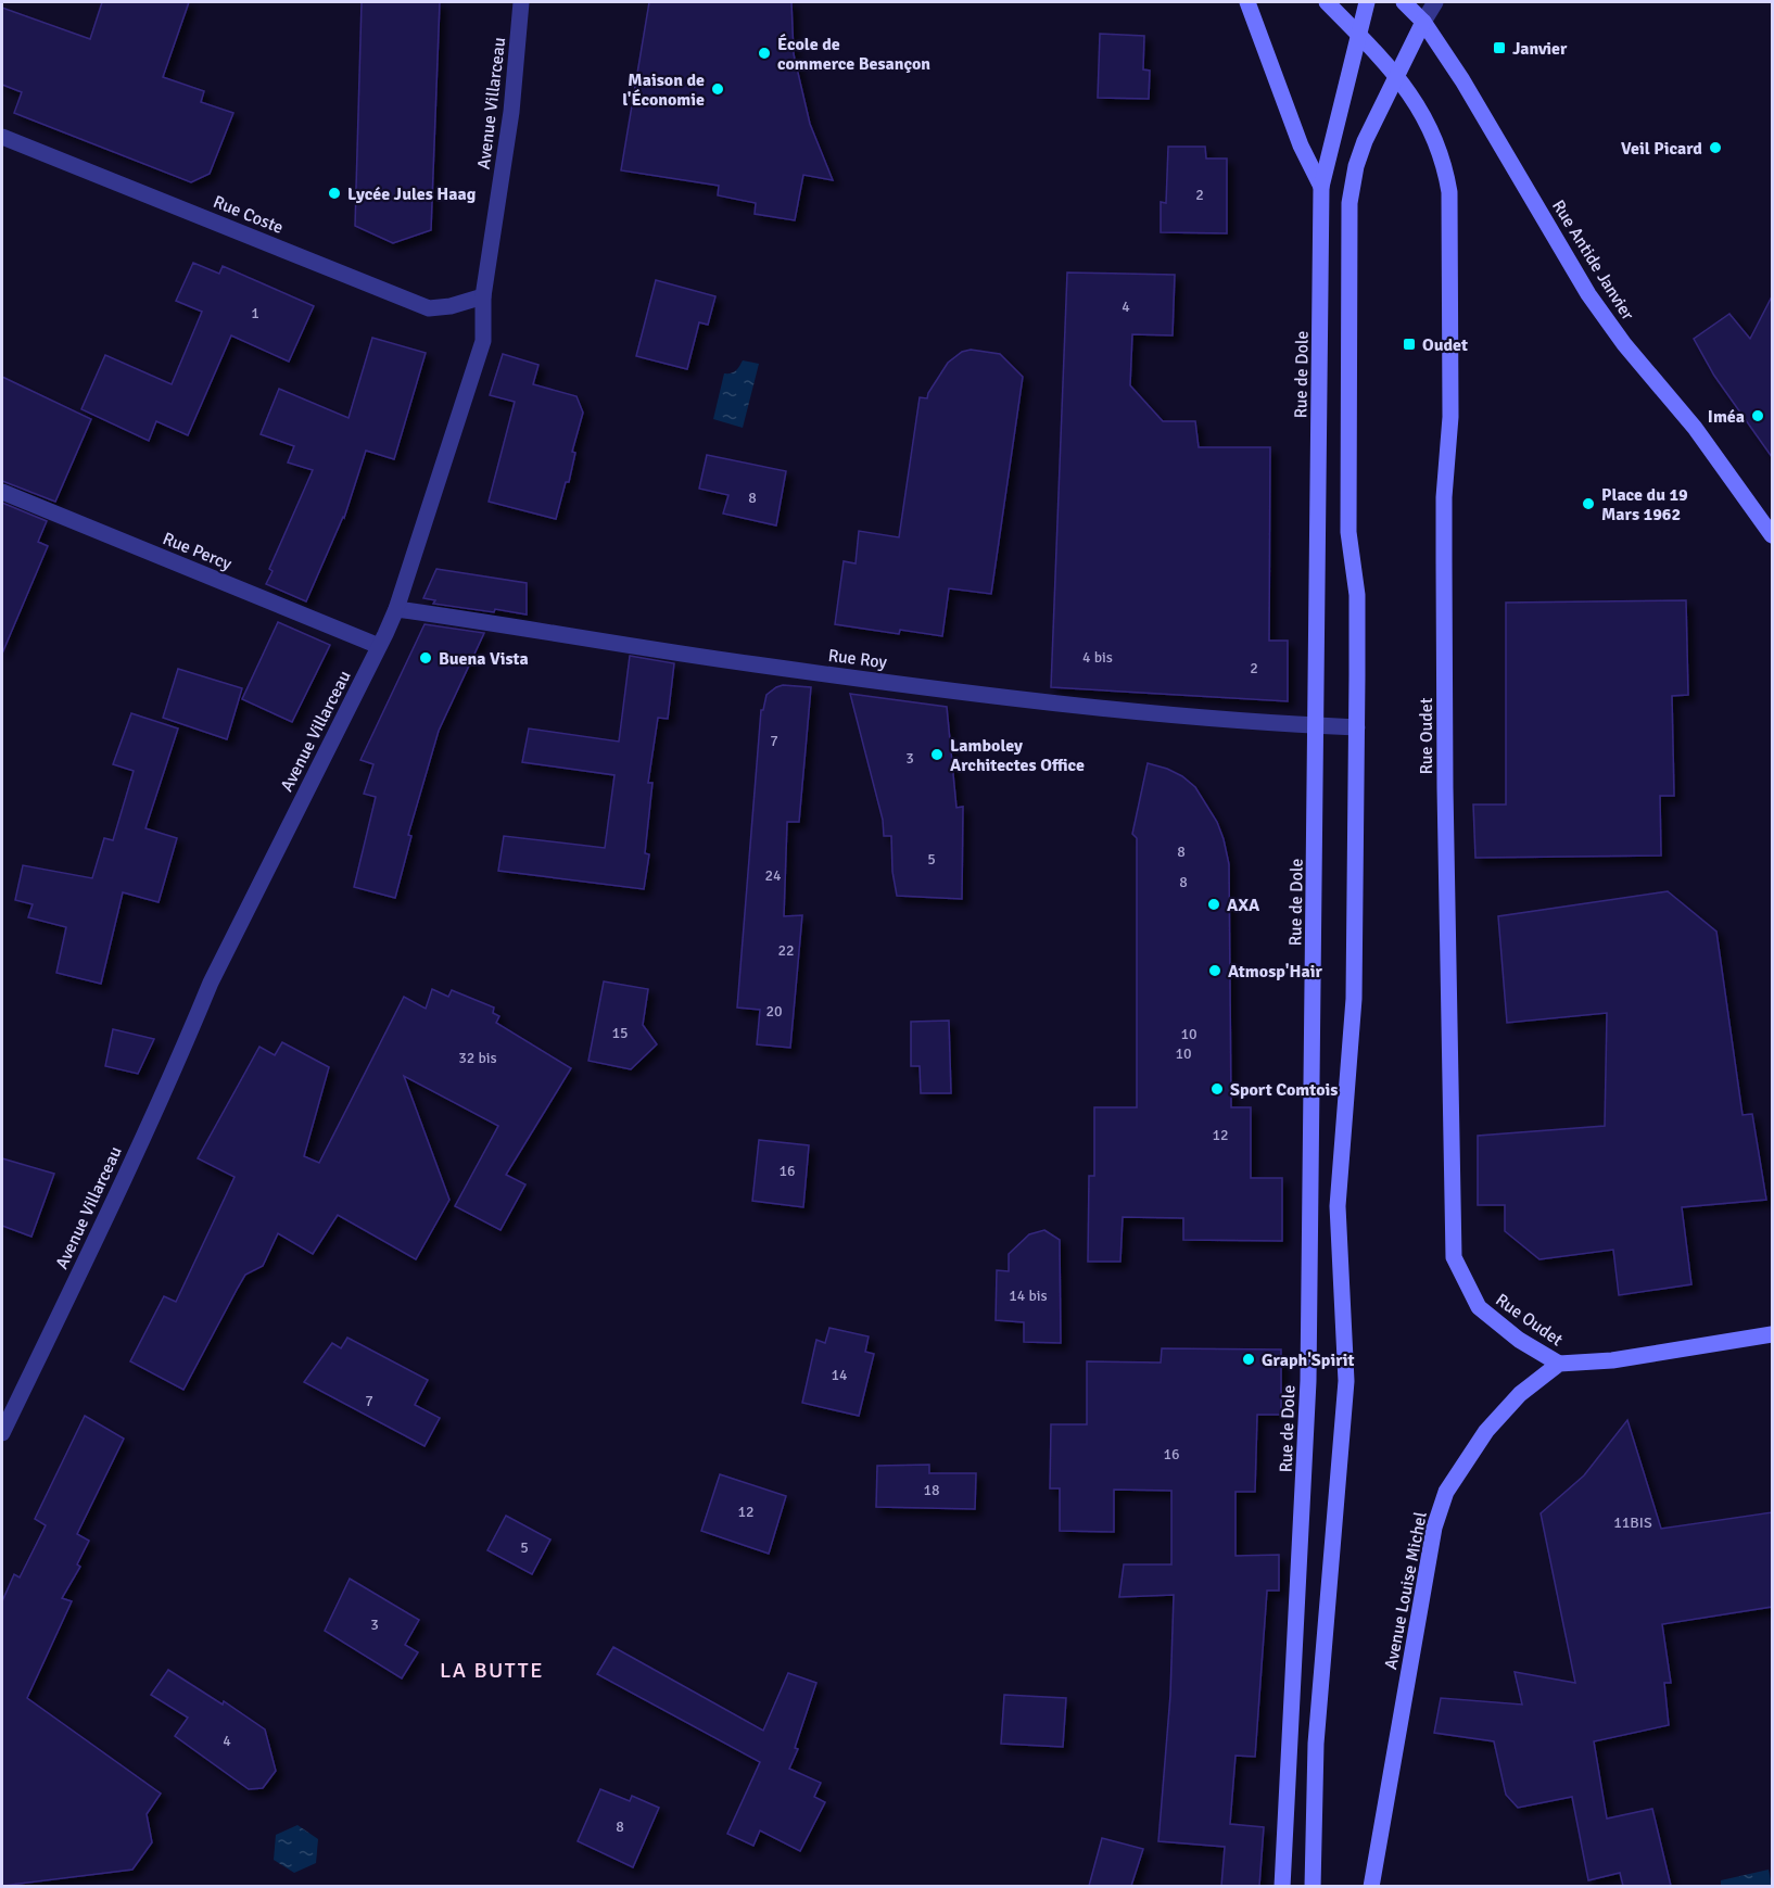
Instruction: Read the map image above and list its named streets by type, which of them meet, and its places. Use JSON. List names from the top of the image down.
{
  "streets": {
    "main road": [
      "Rue Antide Janvier",
      "Rue de Dole",
      "Rue Oudet",
      "Avenue Louise Michel"
    ],
    "street": [
      "Avenue Villarceau",
      "Rue Coste",
      "Rue Percy",
      "Rue Roy"
    ]
  },
  "crossings": [
    ["Avenue Villarceau", "Rue Coste"],
    ["Avenue Villarceau", "Rue Percy"],
    ["Avenue Villarceau", "Rue Roy"],
    ["Rue de Dole", "Rue Roy"],
    ["Rue de Dole", "Rue Oudet"],
    ["Rue Oudet", "Avenue Louise Michel"]
  ],
  "districts": ["LA BUTTE"],
  "places": {
    "transit": ["Janvier", "Oudet"],
    "other": [
      "École de commerce Besançon",
      "Maison de l'Économie",
      "Veil Picard",
      "Lycée Jules Haag",
      "Iméa",
      "Place du 19 Mars 1962",
      "Buena Vista",
      "Lamboley Architectes Office",
      "AXA",
      "Atmosp'Hair",
      "Sport Comtois",
      "Graph'Spirit"
    ]
  },
  "house_numbers": [
    "2",
    "4",
    "1",
    "8",
    "4 bis",
    "2",
    "7",
    "3",
    "8",
    "5",
    "24",
    "8",
    "22",
    "20",
    "15",
    "10",
    "10",
    "32 bis",
    "12",
    "16",
    "14 bis",
    "14",
    "7",
    "16",
    "18",
    "12",
    "11BIS",
    "5",
    "3",
    "4",
    "8"
  ]
}
